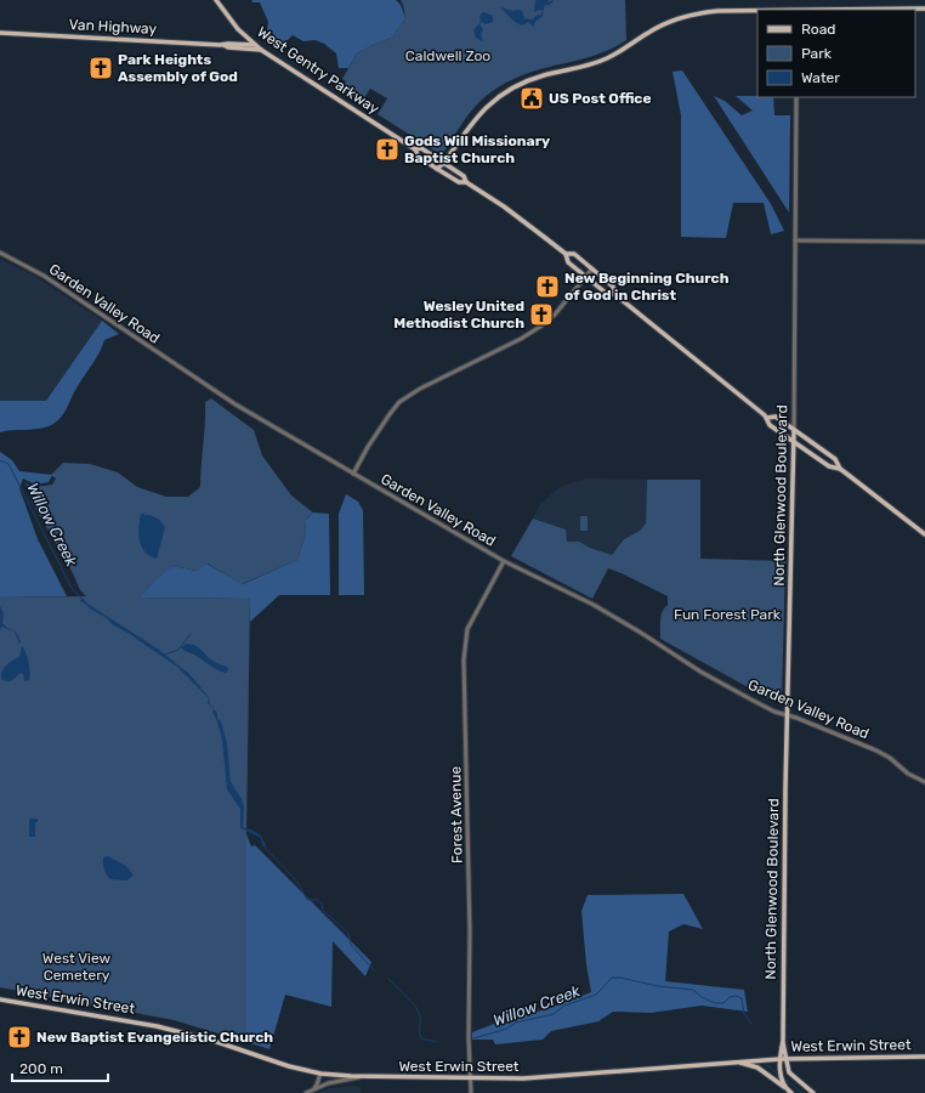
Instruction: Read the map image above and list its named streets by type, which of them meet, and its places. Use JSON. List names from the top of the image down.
{
  "streets": {
    "main road": [
      "Van Highway",
      "West Gentry Parkway",
      "North Glenwood Boulevard",
      "West Erwin Street"
    ],
    "street": ["Garden Valley Road", "Forest Avenue"]
  },
  "crossings": [
    ["Van Highway", "West Gentry Parkway"],
    ["West Gentry Parkway", "North Glenwood Boulevard"],
    ["Garden Valley Road", "North Glenwood Boulevard"],
    ["Garden Valley Road", "Forest Avenue"],
    ["North Glenwood Boulevard", "West Erwin Street"],
    ["Forest Avenue", "West Erwin Street"]
  ],
  "water": ["Willow Creek"],
  "parks": ["Caldwell Zoo", "Fun Forest Park", "West View Cemetery"],
  "places": {
    "church": [
      "Park Heights Assembly of God",
      "Gods Will Missionary Baptist Church",
      "New Beginning Church of God in Christ",
      "Wesley United Methodist Church",
      "New Baptist Evangelistic Church"
    ],
    "public building": ["US Post Office"]
  },
  "legend": ["Road", "Park", "Water"],
  "scale_bar": "200 m"
}
